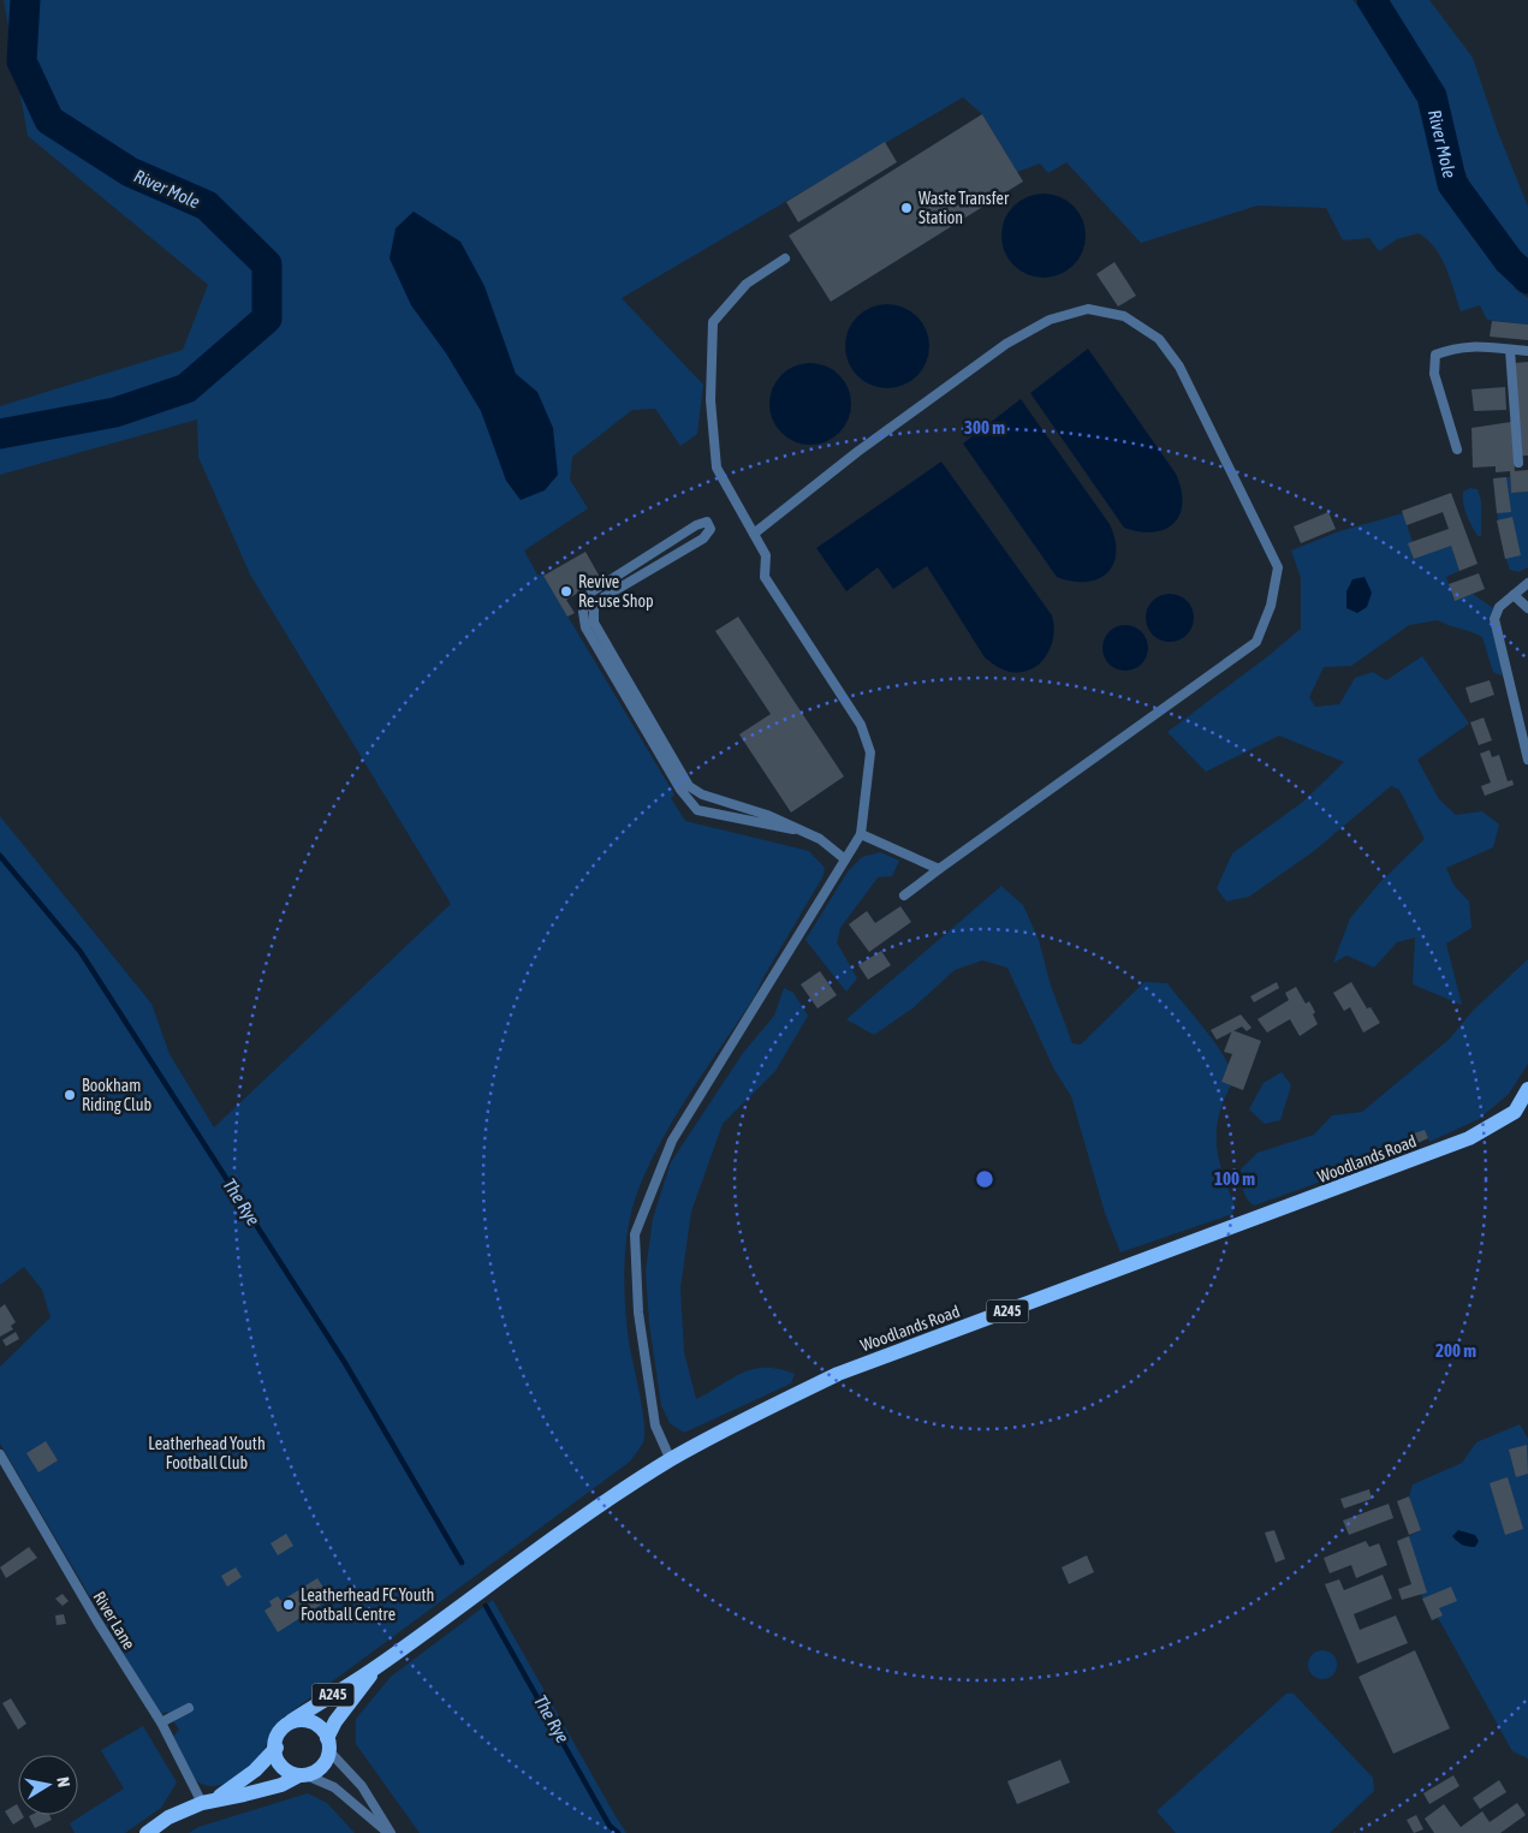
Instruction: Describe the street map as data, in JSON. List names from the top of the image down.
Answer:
{
  "streets": {
    "main road": ["Woodlands Road", "A245"],
    "lane": ["River Lane"]
  },
  "water": ["River Mole", "The Rye"],
  "parks": ["Leatherhead Youth Football Club"],
  "places": [
    "Waste Transfer Station",
    "Revive Re-use Shop",
    "Bookham Riding Club",
    "Leatherhead FC Youth Football Centre"
  ],
  "north": "right",
  "rings": ["300 m", "100 m", "200 m"]
}
